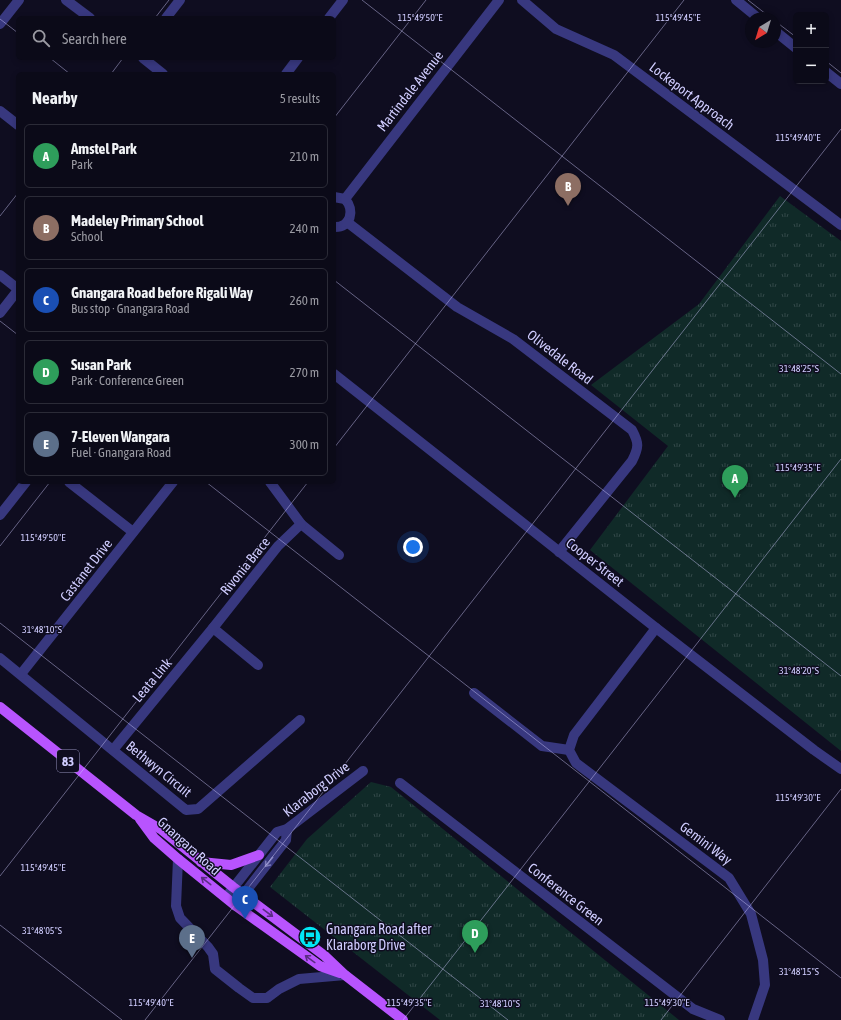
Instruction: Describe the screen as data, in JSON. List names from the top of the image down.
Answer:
{
  "streets": {
    "main road": ["83", "Gnangara Road"],
    "street": [
      "Martindale Avenue",
      "Lockeport Approach",
      "Olivedale Road",
      "Cooper Street",
      "Rivonia Brace",
      "Castanet Drive",
      "Leata Link",
      "Bethwyn Circuit",
      "Klaraborg Drive",
      "Gemini Way",
      "Conference Green"
    ]
  },
  "crossings": [
    ["Olivedale Road", "Cooper Street"],
    ["Rivonia Brace", "Leata Link"],
    ["Castanet Drive", "Bethwyn Circuit"],
    ["Leata Link", "Bethwyn Circuit"],
    ["Klaraborg Drive", "Gnangara Road"]
  ],
  "places": {
    "bus stop": ["Gnangara Road after Klaraborg Drive"]
  },
  "north": "bottom left",
  "page": {
    "map_buttons": ["+", "−"],
    "search": "Search here",
    "heading": ["Nearby", "5 results"],
    "list": [
      {
        "mark": "A",
        "name": "Amstel Park",
        "note": "Park",
        "value": "210 m"
      },
      {
        "mark": "B",
        "name": "Madeley Primary School",
        "note": "School",
        "value": "240 m"
      },
      {
        "mark": "C",
        "name": "Gnangara Road before Rigali Way",
        "note": "Bus stop · Gnangara Road",
        "value": "260 m"
      },
      {
        "mark": "D",
        "name": "Susan Park",
        "note": "Park · Conference Green",
        "value": "270 m"
      },
      {
        "mark": "E",
        "name": "7-Eleven Wangara",
        "note": "Fuel · Gnangara Road",
        "value": "300 m"
      }
    ],
    "pins": [
      "B",
      "A",
      "C",
      "D",
      "E"
    ]
  },
  "coordinates": [
    "115°49'50\"E",
    "115°49'45\"E",
    "115°49'40\"E",
    "31°48'25\"S",
    "115°49'35\"E",
    "31°48'10\"S",
    "31°48'20\"S",
    "115°49'30\"E",
    "31°48'05\"S",
    "31°48'15\"S"
  ]
}
